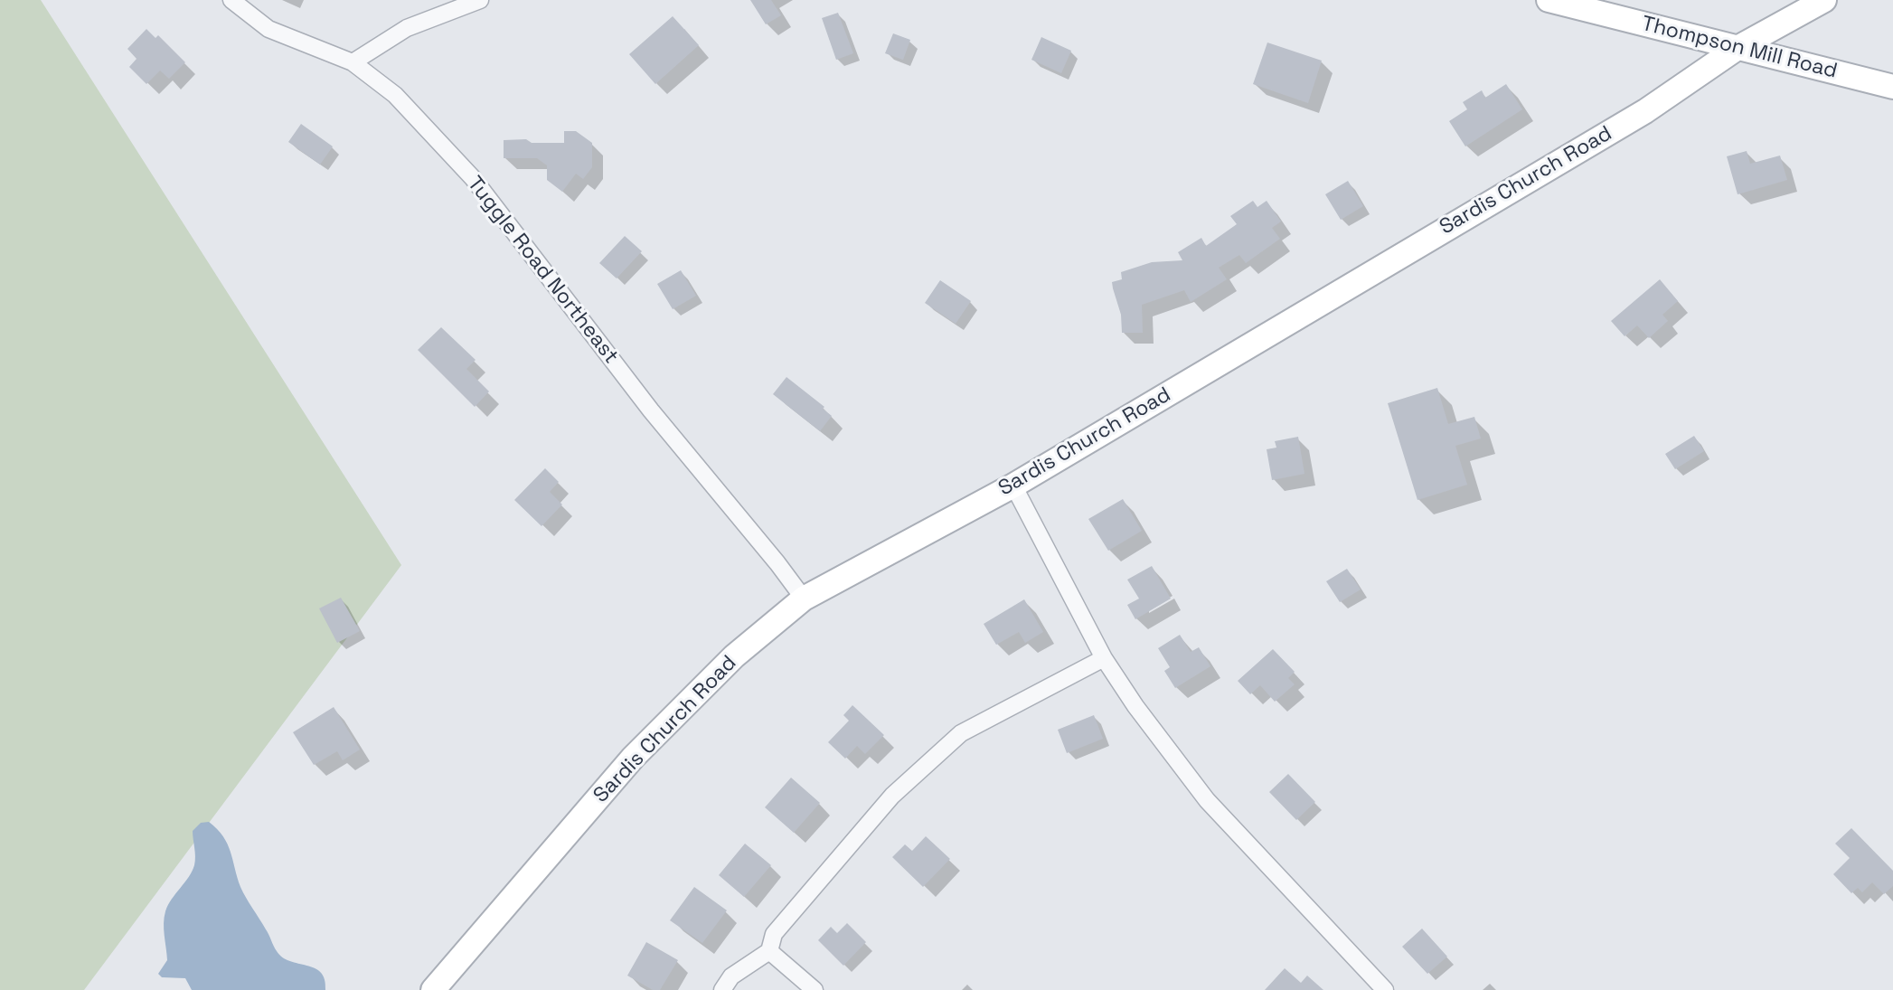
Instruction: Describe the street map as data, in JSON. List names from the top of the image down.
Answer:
{
  "streets": {
    "street": ["Thompson Mill Road", "Sardis Church Road", "Tuggle Road Northeast"]
  },
  "crossings": [
    ["Thompson Mill Road", "Sardis Church Road"],
    ["Sardis Church Road", "Tuggle Road Northeast"]
  ]
}
